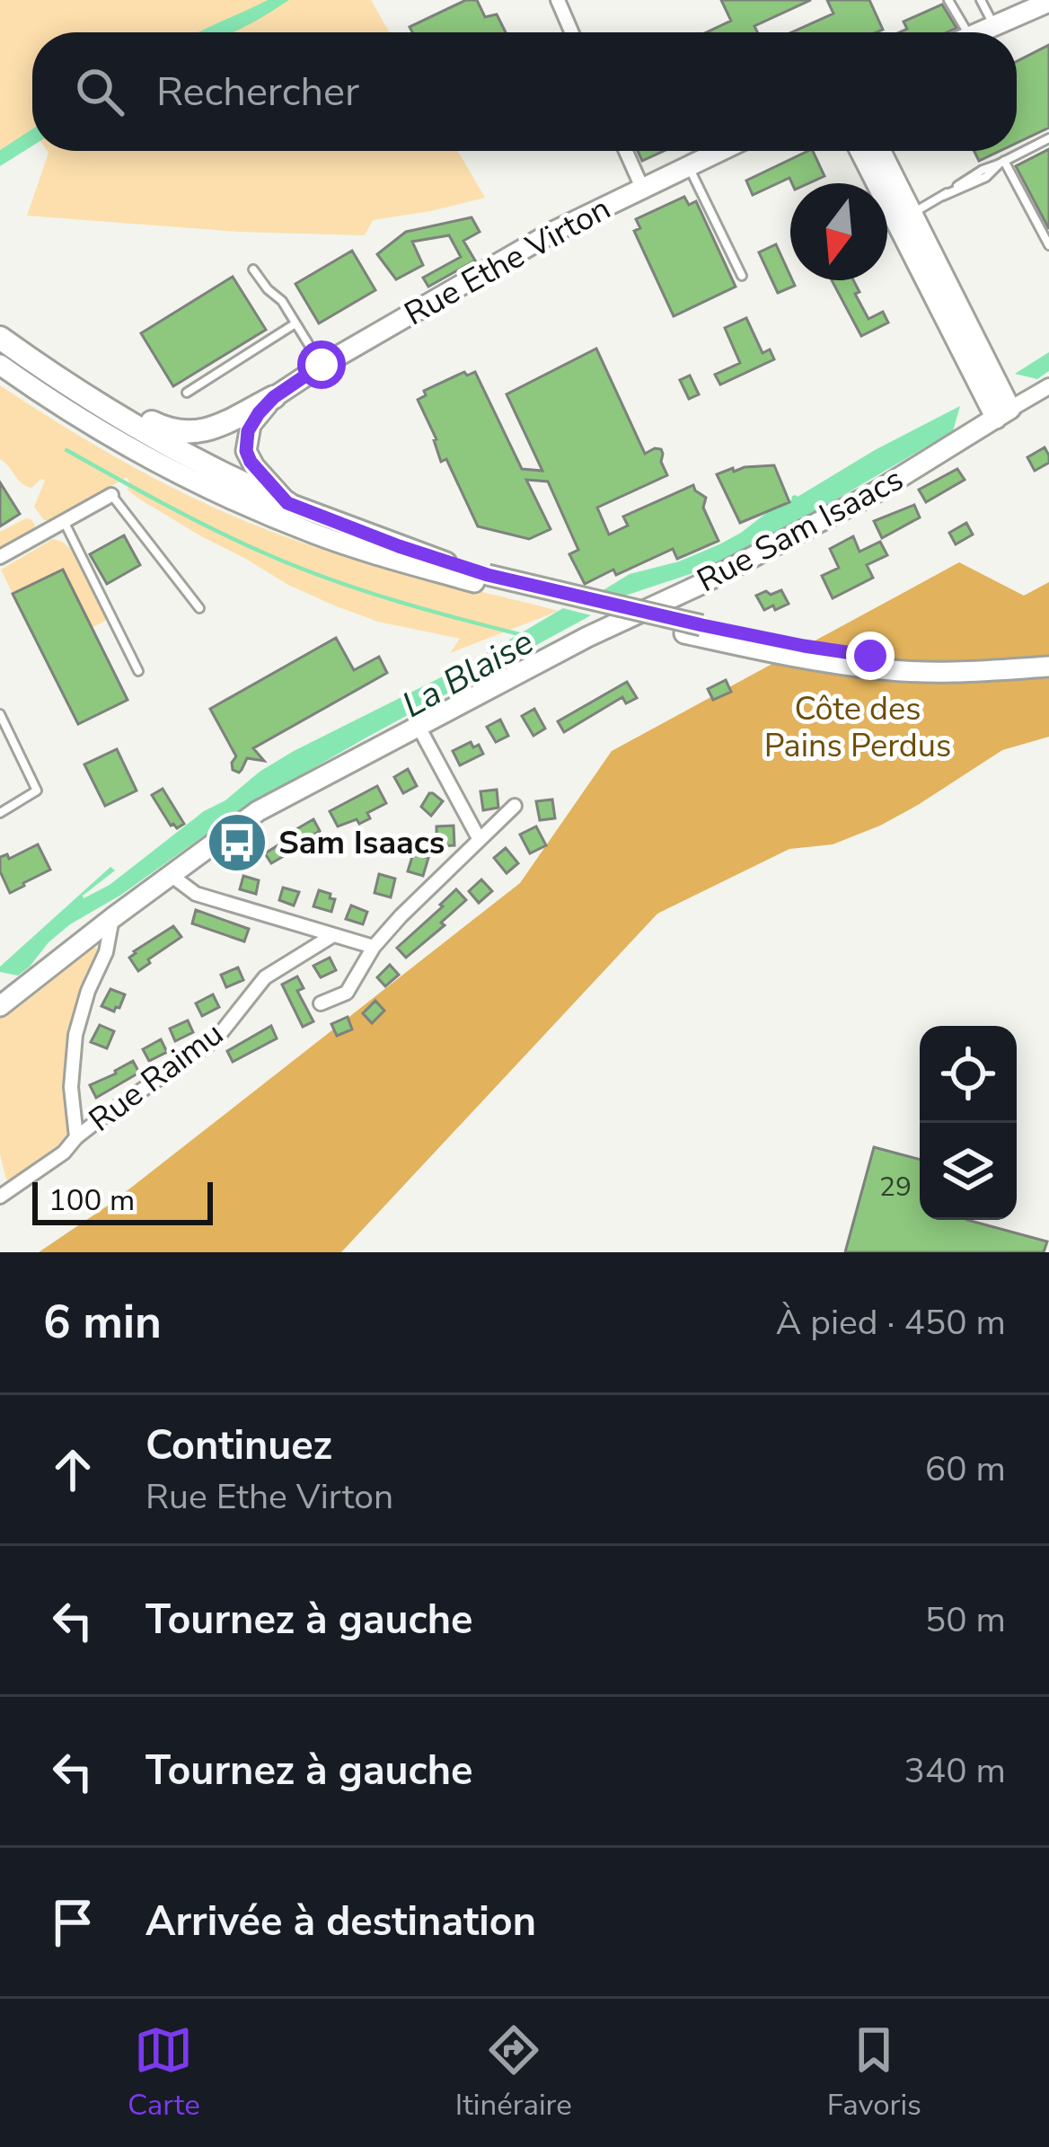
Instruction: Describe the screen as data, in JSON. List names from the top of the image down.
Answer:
{
  "streets": {
    "main road": ["Rue Ethe Virton", "Rue Sam Isaacs"],
    "street": ["Rue Raimu"]
  },
  "water": ["La Blaise"],
  "parks": ["Côte des Pains Perdus"],
  "places": {
    "bus stop": ["Sam Isaacs"]
  },
  "house_numbers": ["29"],
  "scale_bar": "100 m",
  "north": "bottom",
  "page": {
    "search": "Rechercher",
    "scale": "100 m",
    "heading": ["6 min", "À pied · 450 m"],
    "list": [
      ["Continuez", "Rue Ethe Virton", "60 m"],
      ["Tournez à gauche", "50 m"],
      ["Tournez à gauche", "340 m"],
      "Arrivée à destination"
    ],
    "nav": ["Carte", "Itinéraire", "Favoris"]
  }
}
